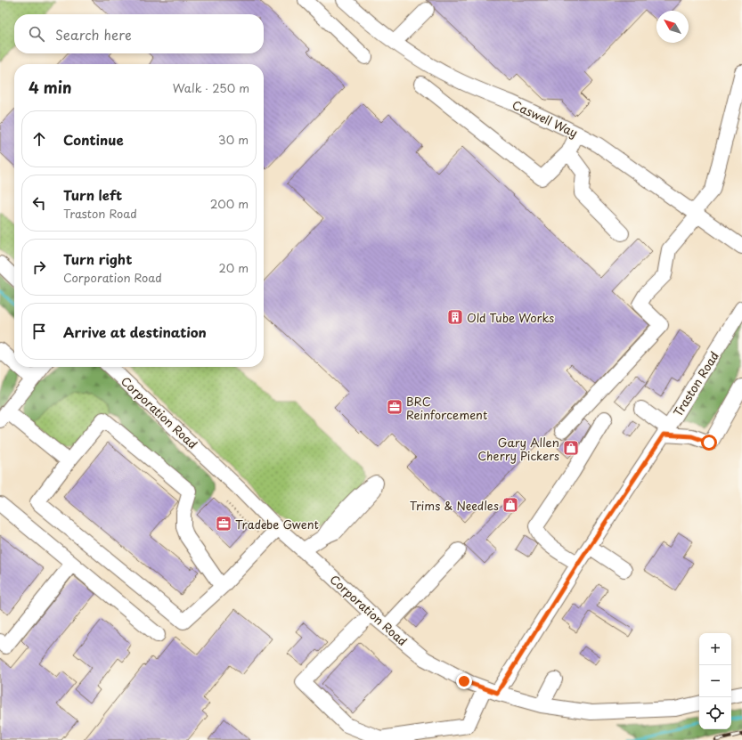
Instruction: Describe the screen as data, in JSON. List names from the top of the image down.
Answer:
{
  "streets": {
    "street": ["Caswell Way", "Traston Road", "Corporation Road"]
  },
  "crossings": [
    ["Traston Road", "Corporation Road"]
  ],
  "places": {
    "building": ["Old Tube Works"],
    "office": ["BRC Reinforcement", "Tradebe Gwent"],
    "shop": ["Gary Allen Cherry Pickers", "Trims & Needles"]
  },
  "north": "top left",
  "page": {
    "search": "Search here",
    "heading": ["4 min", "Walk · 250 m"],
    "list": [
      ["Continue", "30 m"],
      ["Turn left", "Traston Road", "200 m"],
      ["Turn right", "Corporation Road", "20 m"],
      "Arrive at destination"
    ],
    "map_buttons": ["+", "−"]
  }
}
